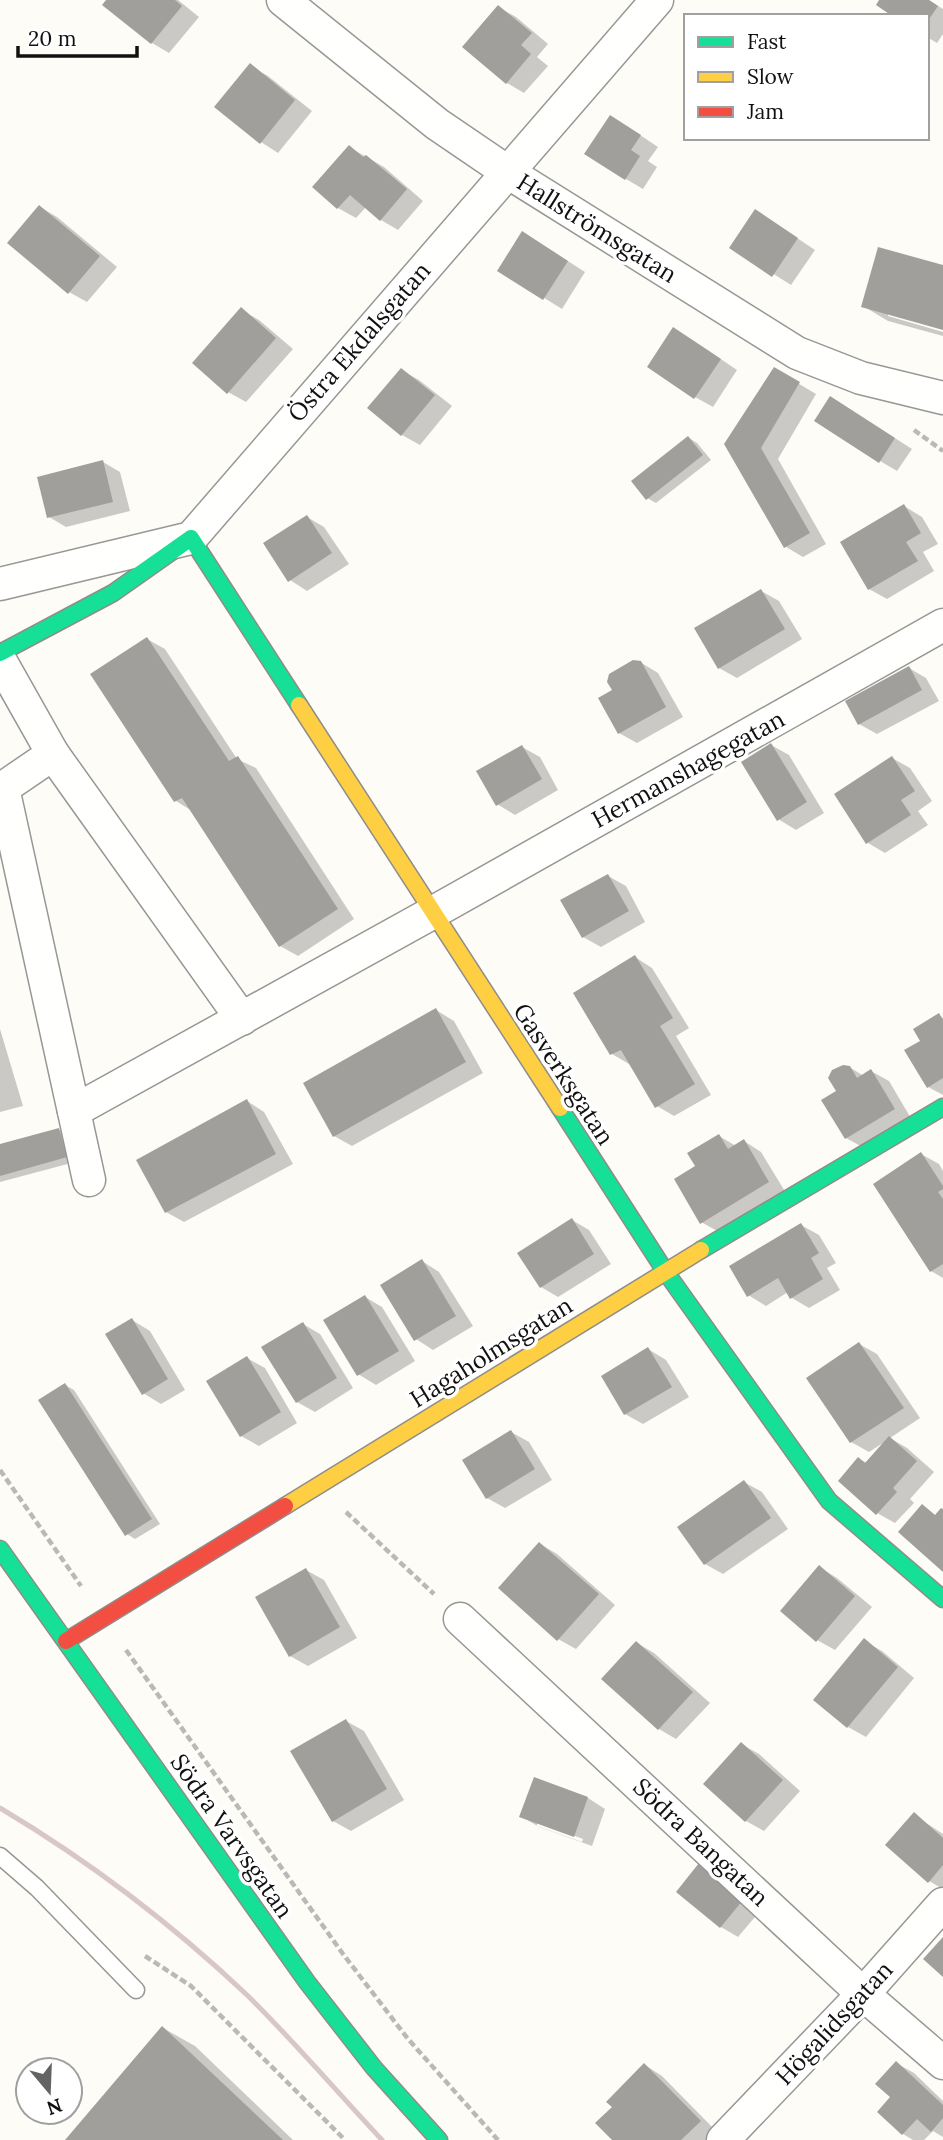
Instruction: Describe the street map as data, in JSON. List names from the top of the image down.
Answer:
{
  "streets": {
    "street": [
      "Hallströmsgatan",
      "Östra Ekdalsgatan",
      "Hermanshagegatan",
      "Gasverksgatan",
      "Hagaholmsgatan",
      "Södra Varvsgatan",
      "Södra Bangatan",
      "Högalidsgatan"
    ]
  },
  "crossings": [
    ["Hallströmsgatan", "Östra Ekdalsgatan"],
    ["Östra Ekdalsgatan", "Gasverksgatan"],
    ["Hermanshagegatan", "Gasverksgatan"],
    ["Gasverksgatan", "Hagaholmsgatan"],
    ["Hagaholmsgatan", "Södra Varvsgatan"],
    ["Södra Bangatan", "Högalidsgatan"]
  ],
  "legend": ["Fast", "Slow", "Jam"],
  "scale_bar": "20 m",
  "north": "bottom"
}
